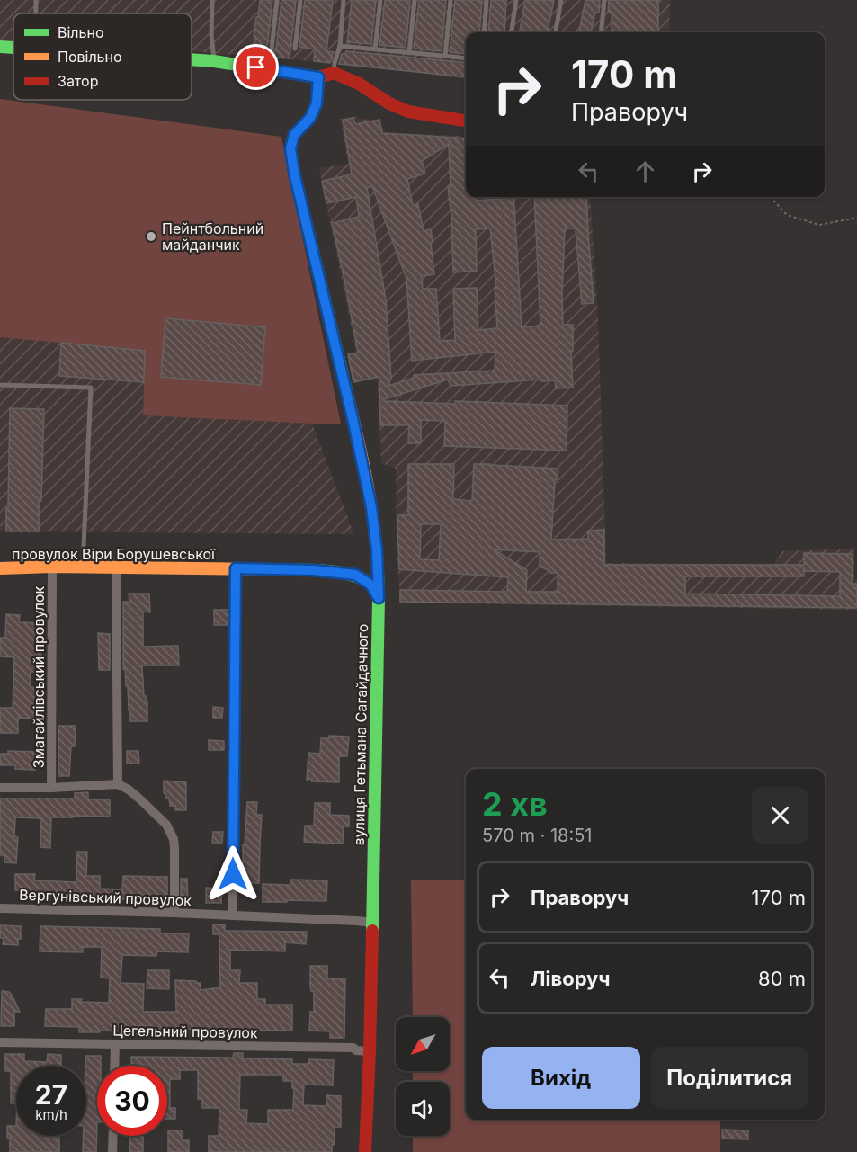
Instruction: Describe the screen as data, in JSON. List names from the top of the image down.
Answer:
{
  "streets": {
    "street": [
      "провулок Віри Борушевської",
      "Змагайлівський провулок",
      "вулиця Гетьмана Сагайдачного",
      "Вергунівський провулок",
      "Цегельний провулок"
    ]
  },
  "crossings": [
    ["провулок Віри Борушевської", "Змагайлівський провулок"],
    ["провулок Віри Борушевської", "вулиця Гетьмана Сагайдачного"],
    ["вулиця Гетьмана Сагайдачного", "Вергунівський провулок"],
    ["вулиця Гетьмана Сагайдачного", "Цегельний провулок"]
  ],
  "places": ["Пейнтбольний майданчик"],
  "legend": ["Вільно", "Повільно", "Затор"],
  "north": "bottom left",
  "page": {
    "turn": ["170 m", "Праворуч"],
    "heading": ["2 хв", "570 m · 18:51"],
    "list": [
      {
        "name": "Праворуч",
        "value": "170 m"
      },
      {
        "name": "Ліворуч",
        "value": "80 m"
      }
    ],
    "buttons": ["Вихід", "Поділитися"],
    "speed": "27 km/h",
    "limit": "30"
  }
}
